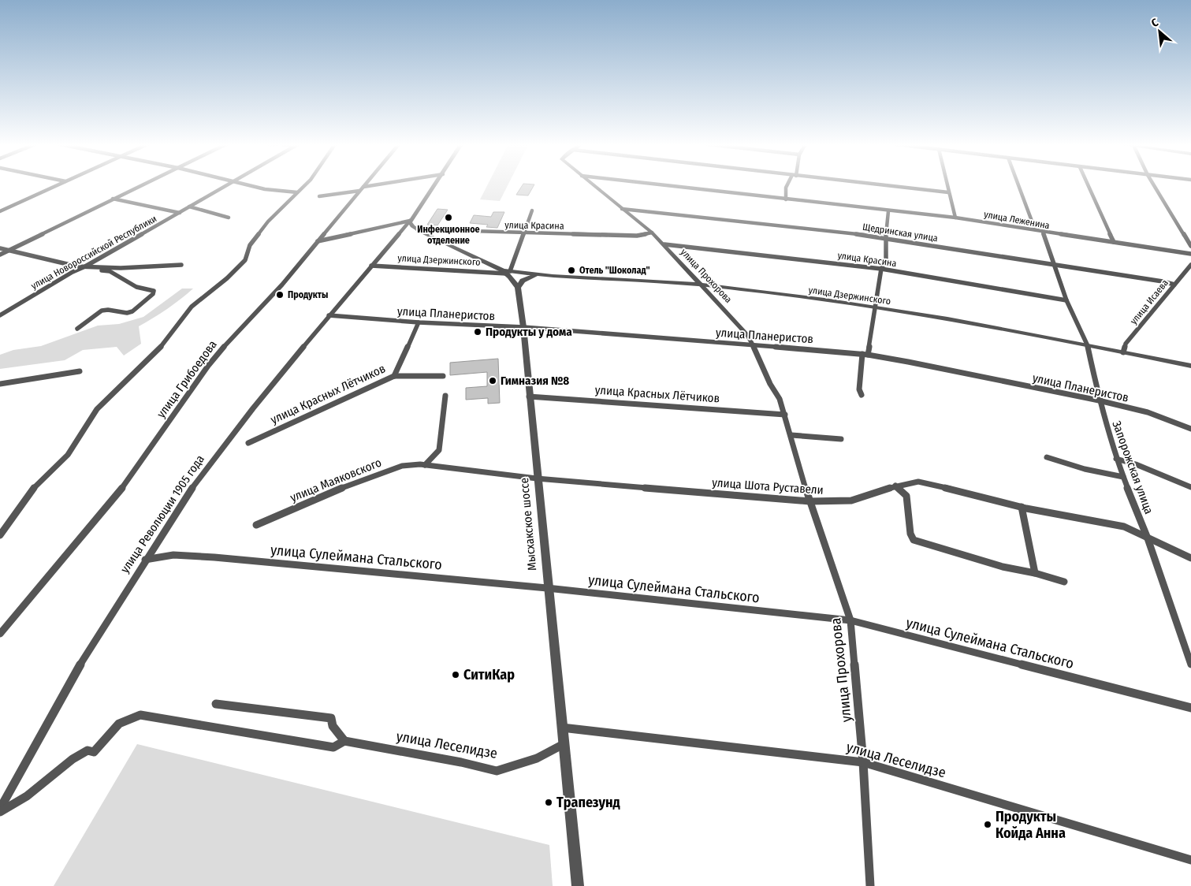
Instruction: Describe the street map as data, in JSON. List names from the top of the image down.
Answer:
{
  "streets": {
    "street": [
      "улица Леженина",
      "улица Красина",
      "Щедринская улица",
      "улица Новороссийской Республики",
      "улица Дзержинского",
      "улица Прохорова",
      "улица Исаева",
      "улица Планеристов",
      "улица Грибоедова",
      "улица Красных Лётчиков",
      "Запорожская улица",
      "улица Маяковского",
      "улица Шота Руставели",
      "улица Революции 1905 года",
      "Мысхакское шоссе",
      "улица Сулеймана Стальского",
      "улица Леселидзе"
    ]
  },
  "crossings": [
    ["улица Леженина", "Запорожская улица"],
    ["улица Красина", "улица Прохорова"],
    ["улица Красина", "Запорожская улица"],
    ["Щедринская улица", "улица Прохорова"],
    ["Щедринская улица", "улица Исаева"],
    ["Щедринская улица", "Запорожская улица"],
    ["улица Дзержинского", "улица Прохорова"],
    ["улица Дзержинского", "улица Исаева"],
    ["улица Дзержинского", "Запорожская улица"],
    ["улица Дзержинского", "улица Революции 1905 года"],
    ["улица Прохорова", "улица Планеристов"],
    ["улица Прохорова", "улица Красных Лётчиков"],
    ["улица Прохорова", "улица Шота Руставели"],
    ["улица Прохорова", "улица Сулеймана Стальского"],
    ["улица Прохорова", "улица Леселидзе"],
    ["улица Планеристов", "Запорожская улица"],
    ["улица Планеристов", "улица Революции 1905 года"],
    ["улица Планеристов", "Мысхакское шоссе"],
    ["улица Красных Лётчиков", "Мысхакское шоссе"],
    ["Запорожская улица", "улица Шота Руставели"],
    ["улица Маяковского", "улица Шота Руставели"],
    ["улица Маяковского", "Мысхакское шоссе"],
    ["улица Шота Руставели", "Мысхакское шоссе"],
    ["улица Революции 1905 года", "улица Сулеймана Стальского"],
    ["Мысхакское шоссе", "улица Сулеймана Стальского"],
    ["Мысхакское шоссе", "улица Леселидзе"]
  ],
  "places": [
    "Инфекционное отделение",
    "Отель \"Шоколад\"",
    "Продукты",
    "Продукты у дома",
    "Гимназия №8",
    "СитиКар",
    "Трапезунд",
    "Продукты Койда Анна"
  ],
  "north": "top left"
}
